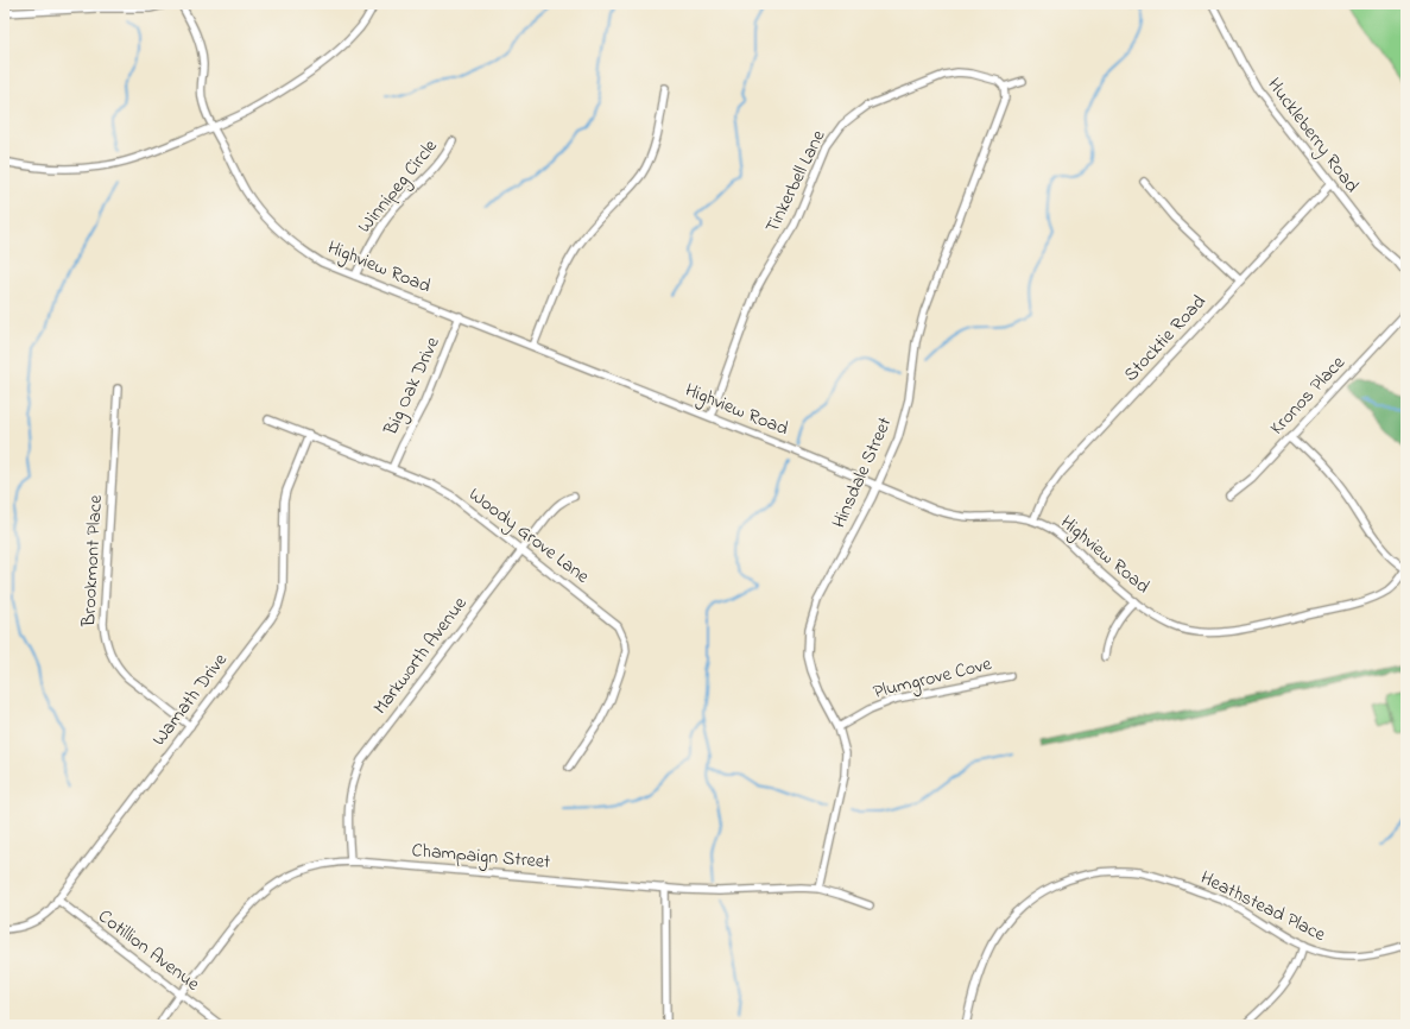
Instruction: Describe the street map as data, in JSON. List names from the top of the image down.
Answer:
{
  "streets": {
    "street": [
      "Huckleberry Road",
      "Tinkerbell Lane",
      "Winnipeg Circle",
      "Highview Road",
      "Stocktie Road",
      "Big Oak Drive",
      "Kronos Place",
      "Hinsdale Street",
      "Woody Grove Lane",
      "Brookmont Place",
      "Markworth Avenue",
      "Plumgrove Cove",
      "Wamath Drive",
      "Champaign Street",
      "Heathstead Place",
      "Cotillion Avenue"
    ]
  },
  "crossings": [
    ["Huckleberry Road", "Stocktie Road"],
    ["Tinkerbell Lane", "Highview Road"],
    ["Tinkerbell Lane", "Hinsdale Street"],
    ["Winnipeg Circle", "Highview Road"],
    ["Highview Road", "Stocktie Road"],
    ["Highview Road", "Big Oak Drive"],
    ["Highview Road", "Hinsdale Street"],
    ["Big Oak Drive", "Woody Grove Lane"],
    ["Hinsdale Street", "Plumgrove Cove"],
    ["Hinsdale Street", "Champaign Street"],
    ["Woody Grove Lane", "Markworth Avenue"],
    ["Woody Grove Lane", "Wamath Drive"],
    ["Brookmont Place", "Wamath Drive"],
    ["Markworth Avenue", "Champaign Street"],
    ["Wamath Drive", "Cotillion Avenue"],
    ["Champaign Street", "Cotillion Avenue"]
  ]
}
